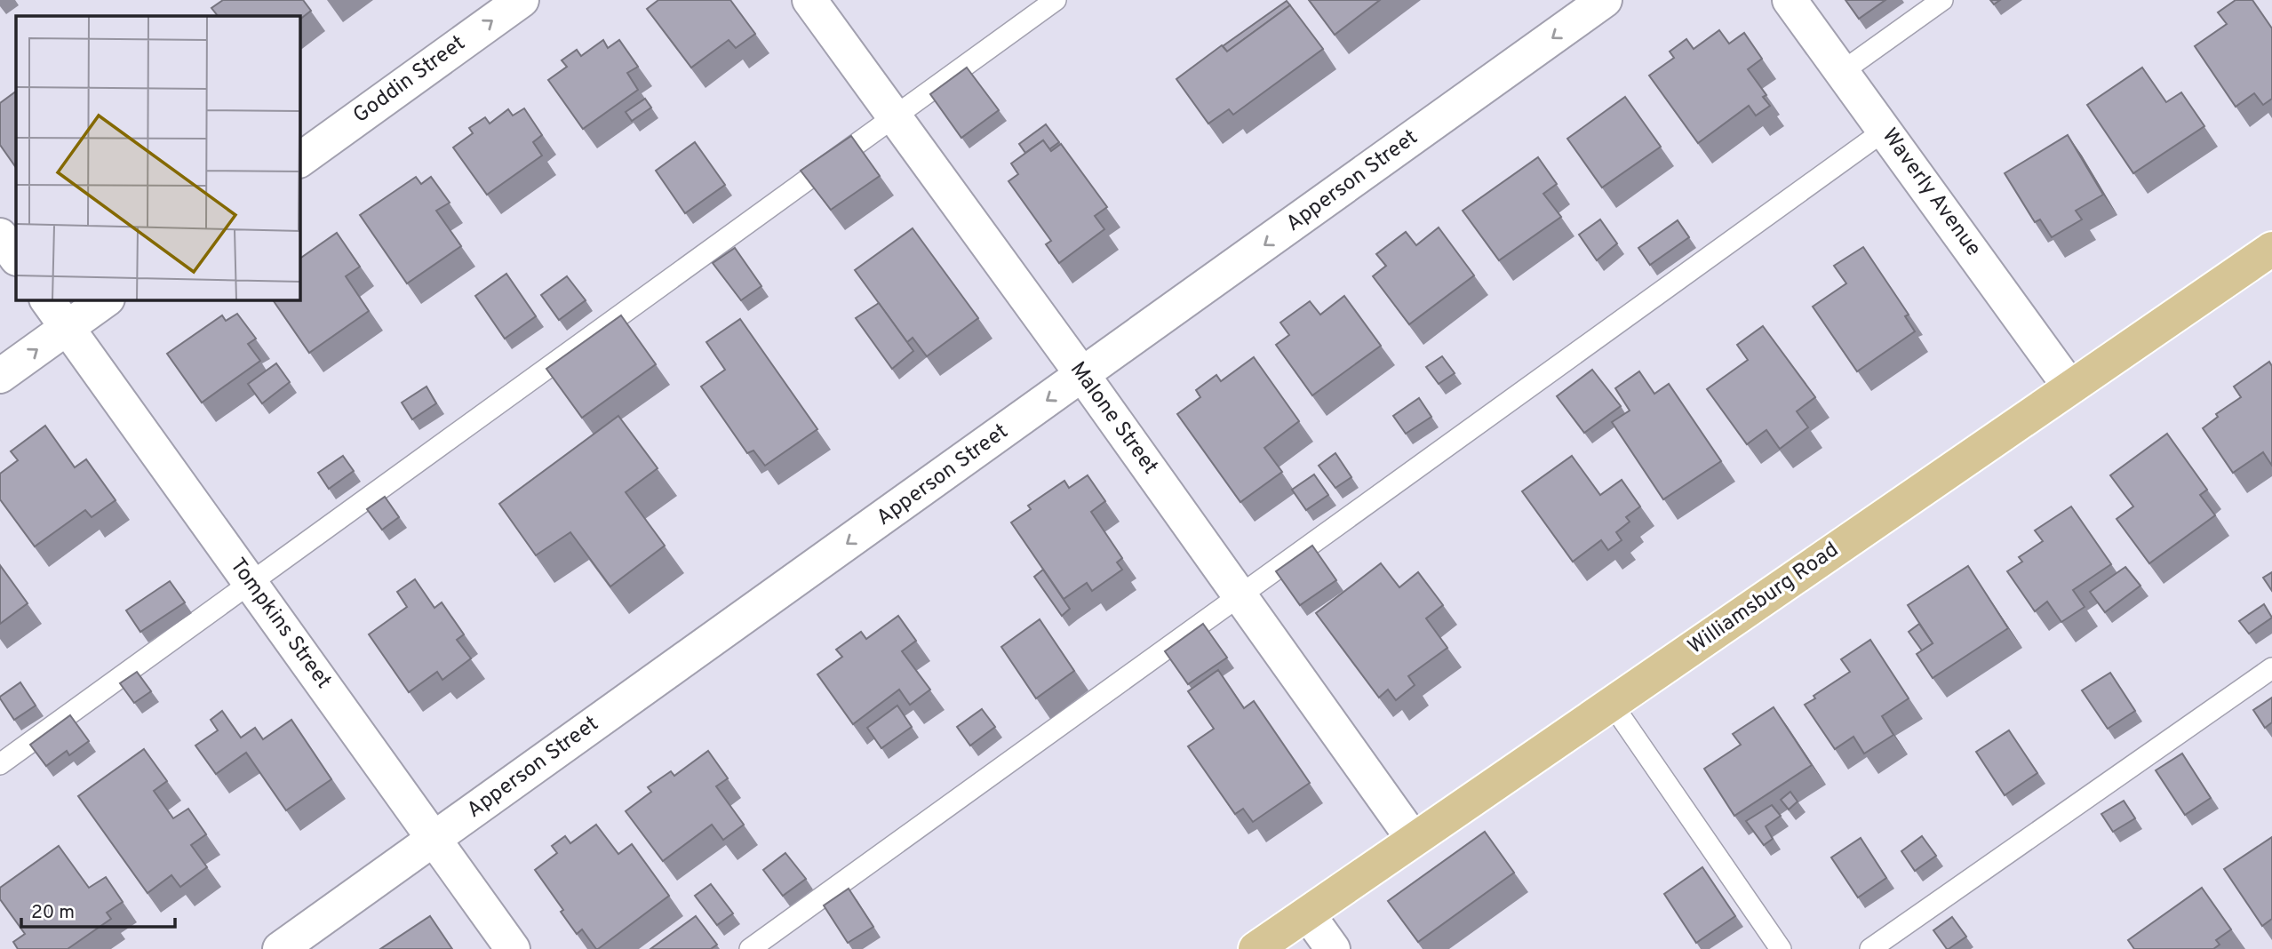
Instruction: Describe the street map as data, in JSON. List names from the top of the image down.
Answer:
{
  "streets": {
    "main road": ["Williamsburg Road"],
    "street": [
      "Goddin Street",
      "Apperson Street",
      "Waverly Avenue",
      "Malone Street",
      "Tompkins Street"
    ]
  },
  "crossings": [
    ["Apperson Street", "Malone Street"],
    ["Apperson Street", "Tompkins Street"],
    ["Waverly Avenue", "Williamsburg Road"],
    ["Malone Street", "Williamsburg Road"]
  ],
  "one_way": ["Goddin Street", "Apperson Street"],
  "scale_bar": "20 m"
}
